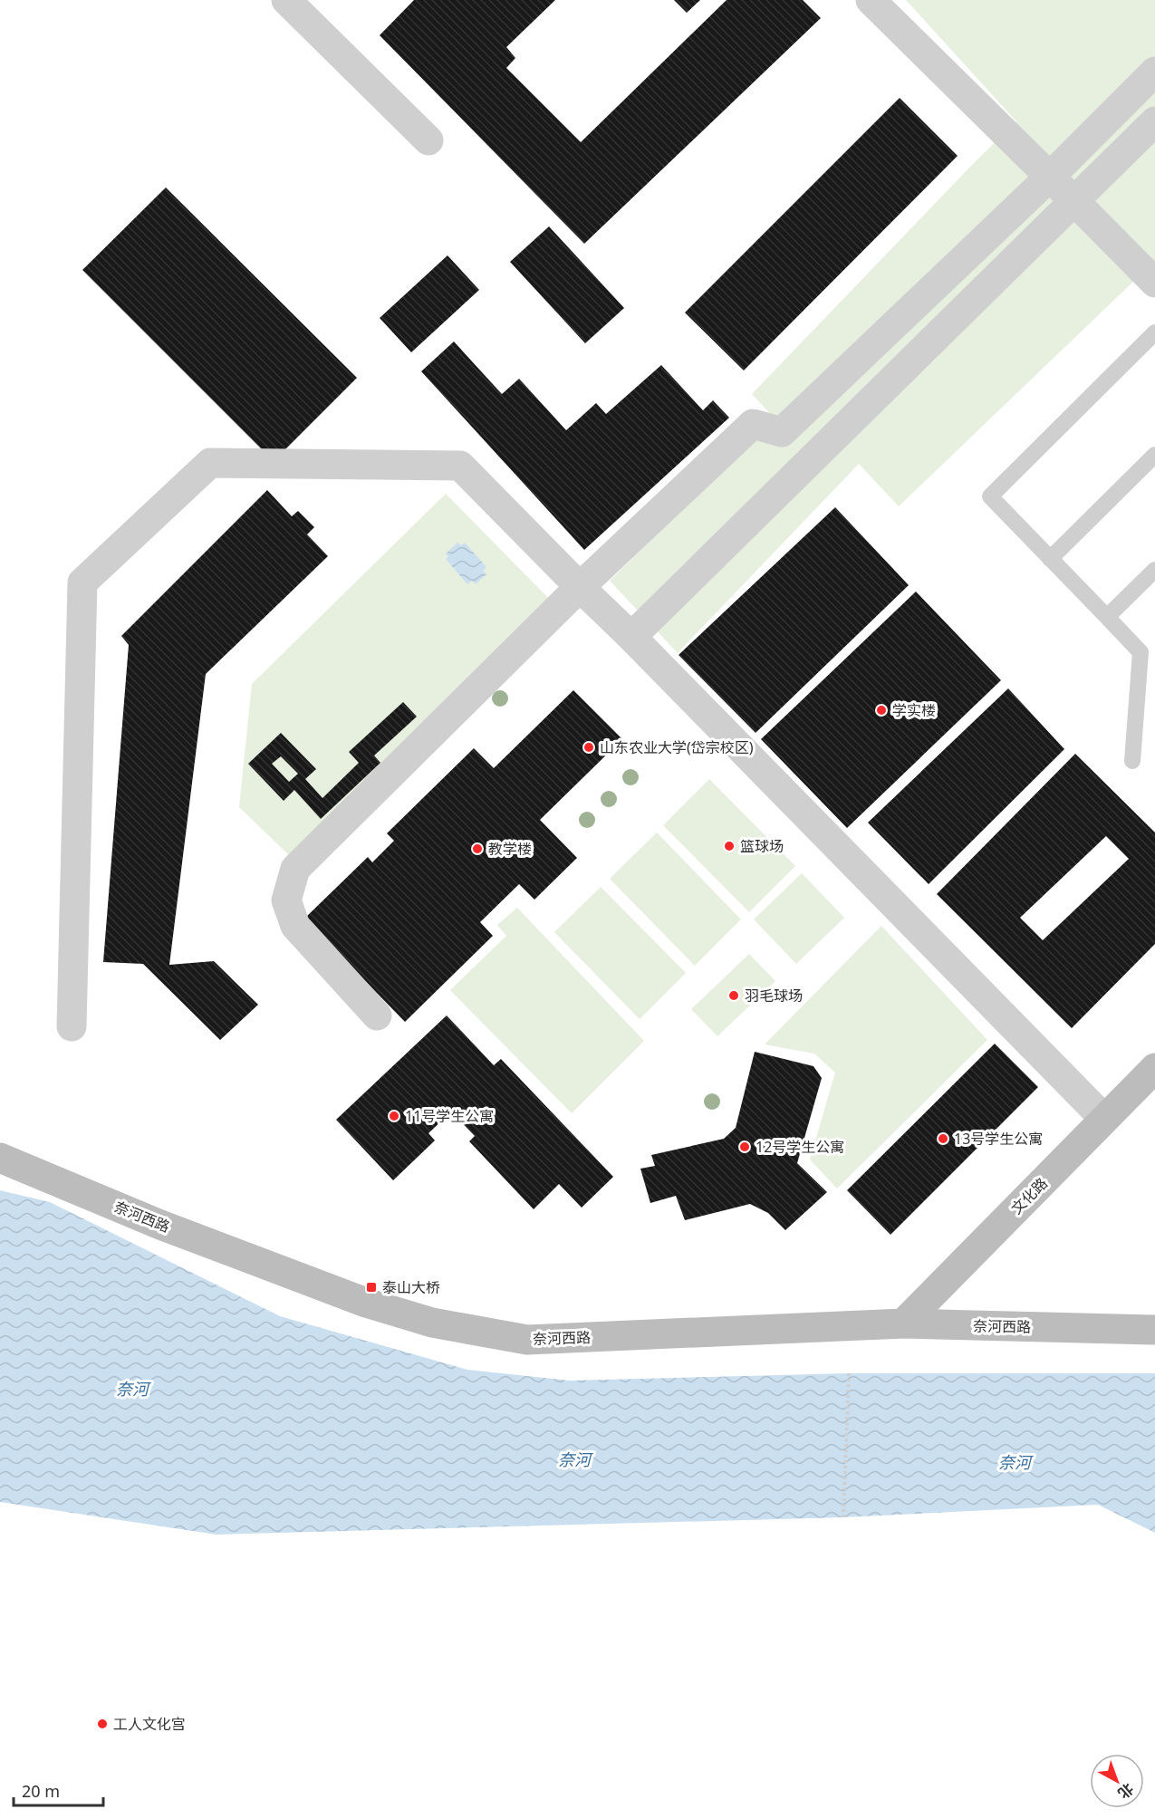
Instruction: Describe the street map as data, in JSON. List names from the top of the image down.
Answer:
{
  "streets": {
    "street": ["文化路", "奈河西路"]
  },
  "crossings": [
    ["文化路", "奈河西路"]
  ],
  "water": ["奈河"],
  "places": {
    "other": [
      "学实楼",
      "山东农业大学(岱宗校区)",
      "篮球场",
      "教学楼",
      "羽毛球场",
      "11号学生公寓",
      "13号学生公寓",
      "12号学生公寓",
      "工人文化宫"
    ],
    "transit": ["泰山大桥"]
  },
  "scale_bar": "20 m",
  "north": "bottom right"
}
